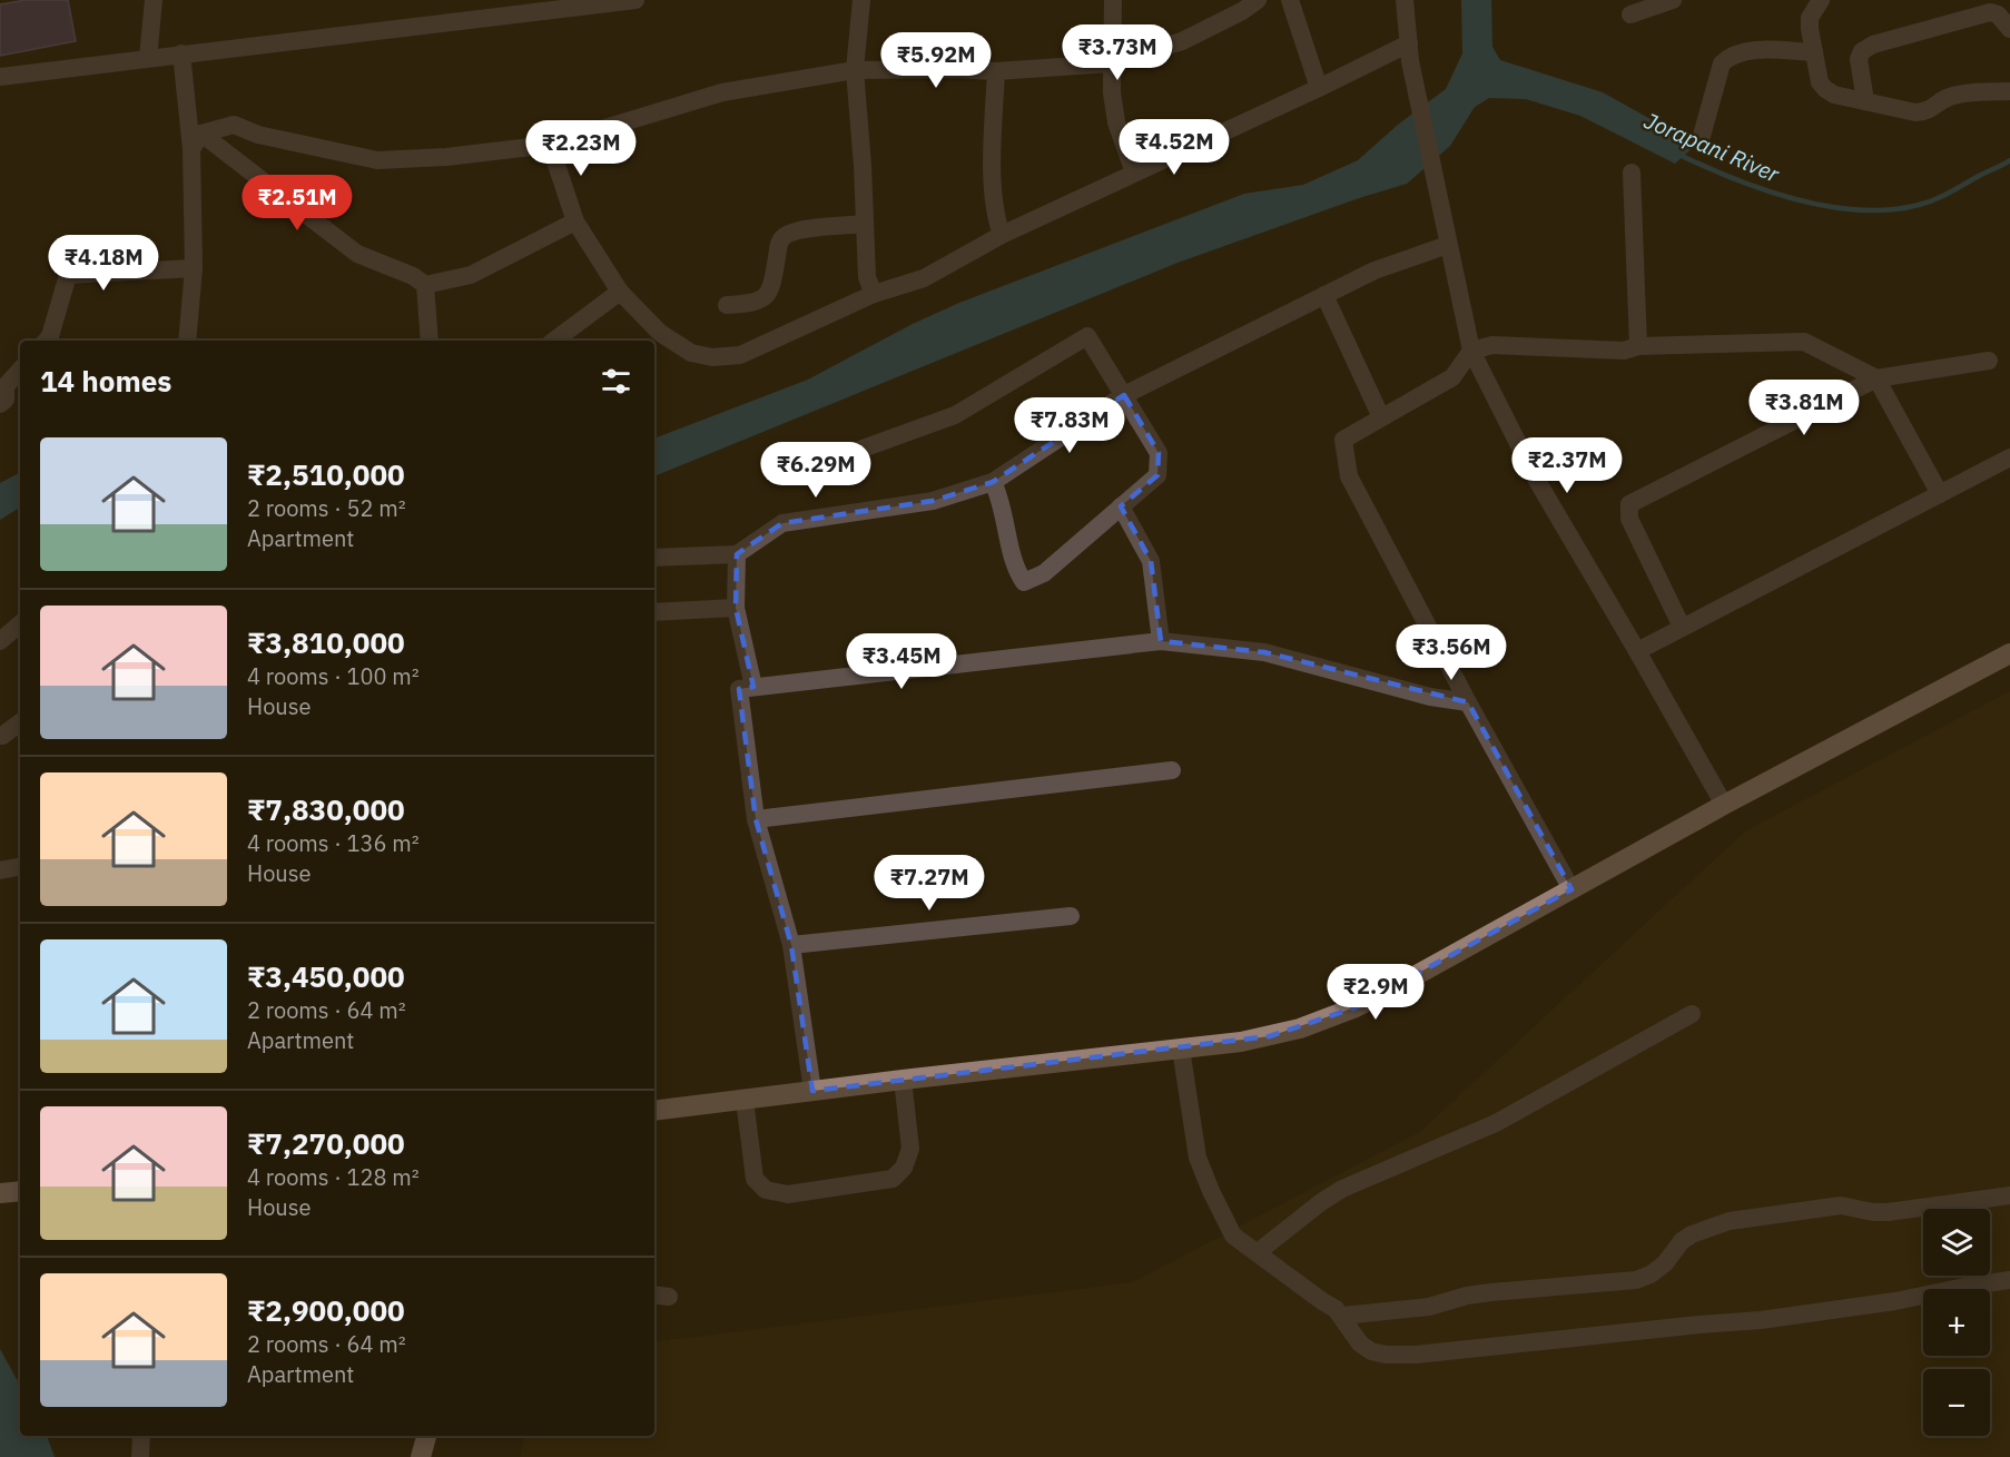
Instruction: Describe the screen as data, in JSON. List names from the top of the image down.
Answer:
{
  "water": ["Jorapani River"],
  "page": {
    "price": [
      "₹3.73M",
      "₹5.92M",
      "₹4.52M",
      "₹2.23M",
      "₹2.51M",
      "₹4.18M",
      "₹3.81M",
      "₹7.83M",
      "₹2.37M",
      "₹6.29M",
      "₹3.56M",
      "₹3.45M",
      "₹7.27M",
      "₹2.9M"
    ],
    "heading": "14 homes",
    "list": [
      {
        "name": "₹2,510,000",
        "note": "2 rooms · 52 m² · Apartment"
      },
      {
        "name": "₹3,810,000",
        "note": "4 rooms · 100 m² · House"
      },
      {
        "name": "₹7,830,000",
        "note": "4 rooms · 136 m² · House"
      },
      {
        "name": "₹3,450,000",
        "note": "2 rooms · 64 m² · Apartment"
      },
      {
        "name": "₹7,270,000",
        "note": "4 rooms · 128 m² · House"
      },
      {
        "name": "₹2,900,000",
        "note": "2 rooms · 64 m² · Apartment"
      }
    ],
    "map_buttons": ["+", "−"]
  }
}
